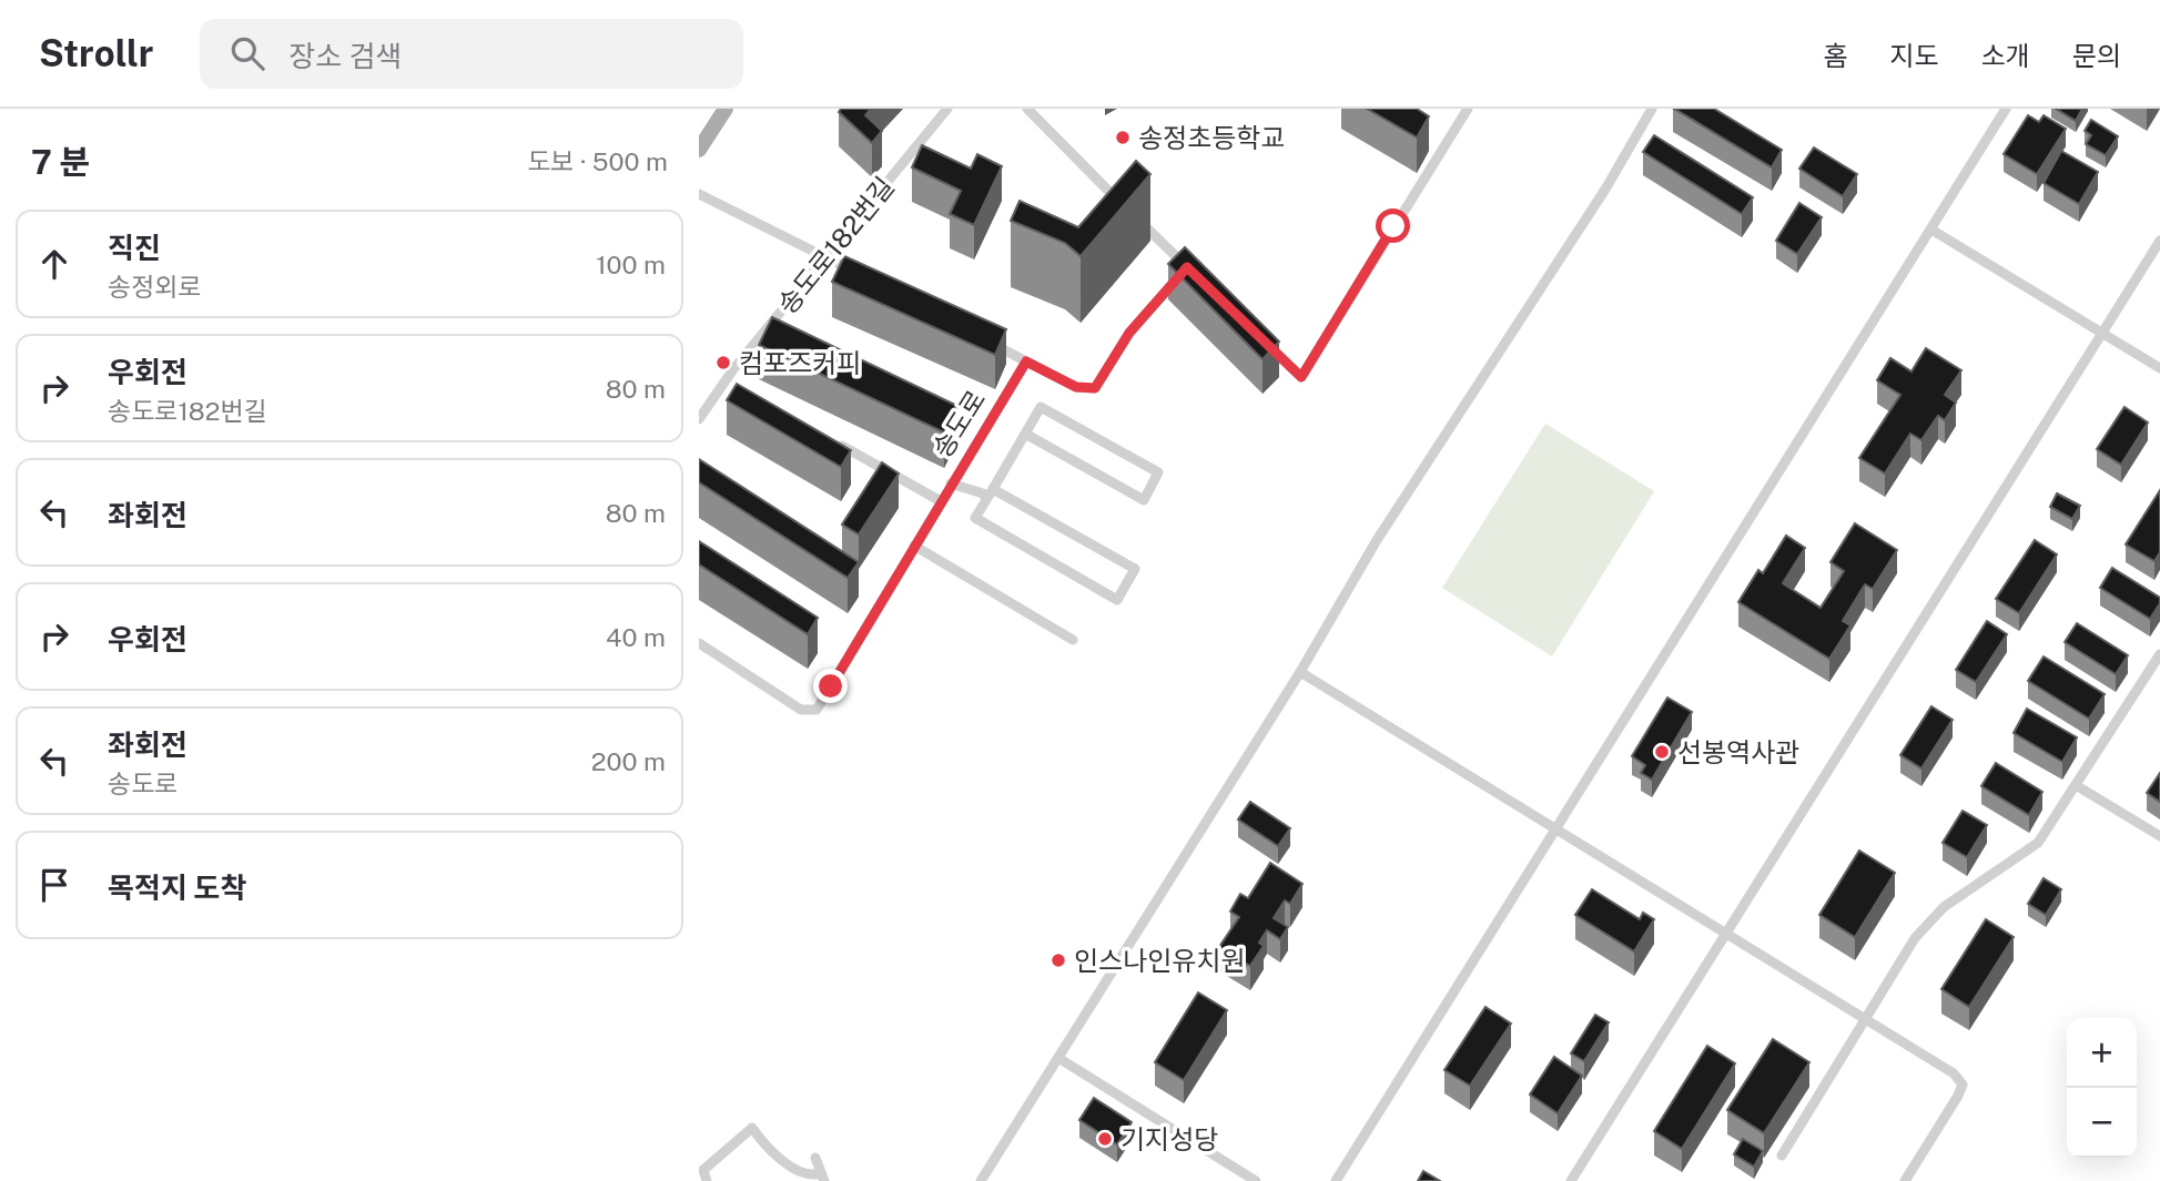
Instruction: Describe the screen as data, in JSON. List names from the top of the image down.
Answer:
{
  "streets": {
    "street": ["송도로182번길", "송도로"]
  },
  "places": [
    "송정초등학교",
    "컴포즈커피",
    "선봉역사관",
    "인스나인유치원",
    "기지성당"
  ],
  "page": {
    "header": "Strollr",
    "search": "장소 검색",
    "nav": [
      "홈",
      "지도",
      "소개",
      "문의"
    ],
    "heading": ["7 분", "도보 · 500 m"],
    "list": [
      ["직진", "송정외로", "100 m"],
      ["우회전", "송도로182번길", "80 m"],
      ["좌회전", "80 m"],
      ["우회전", "40 m"],
      ["좌회전", "송도로", "200 m"],
      "목적지 도착"
    ],
    "map_buttons": ["+", "−"]
  }
}
